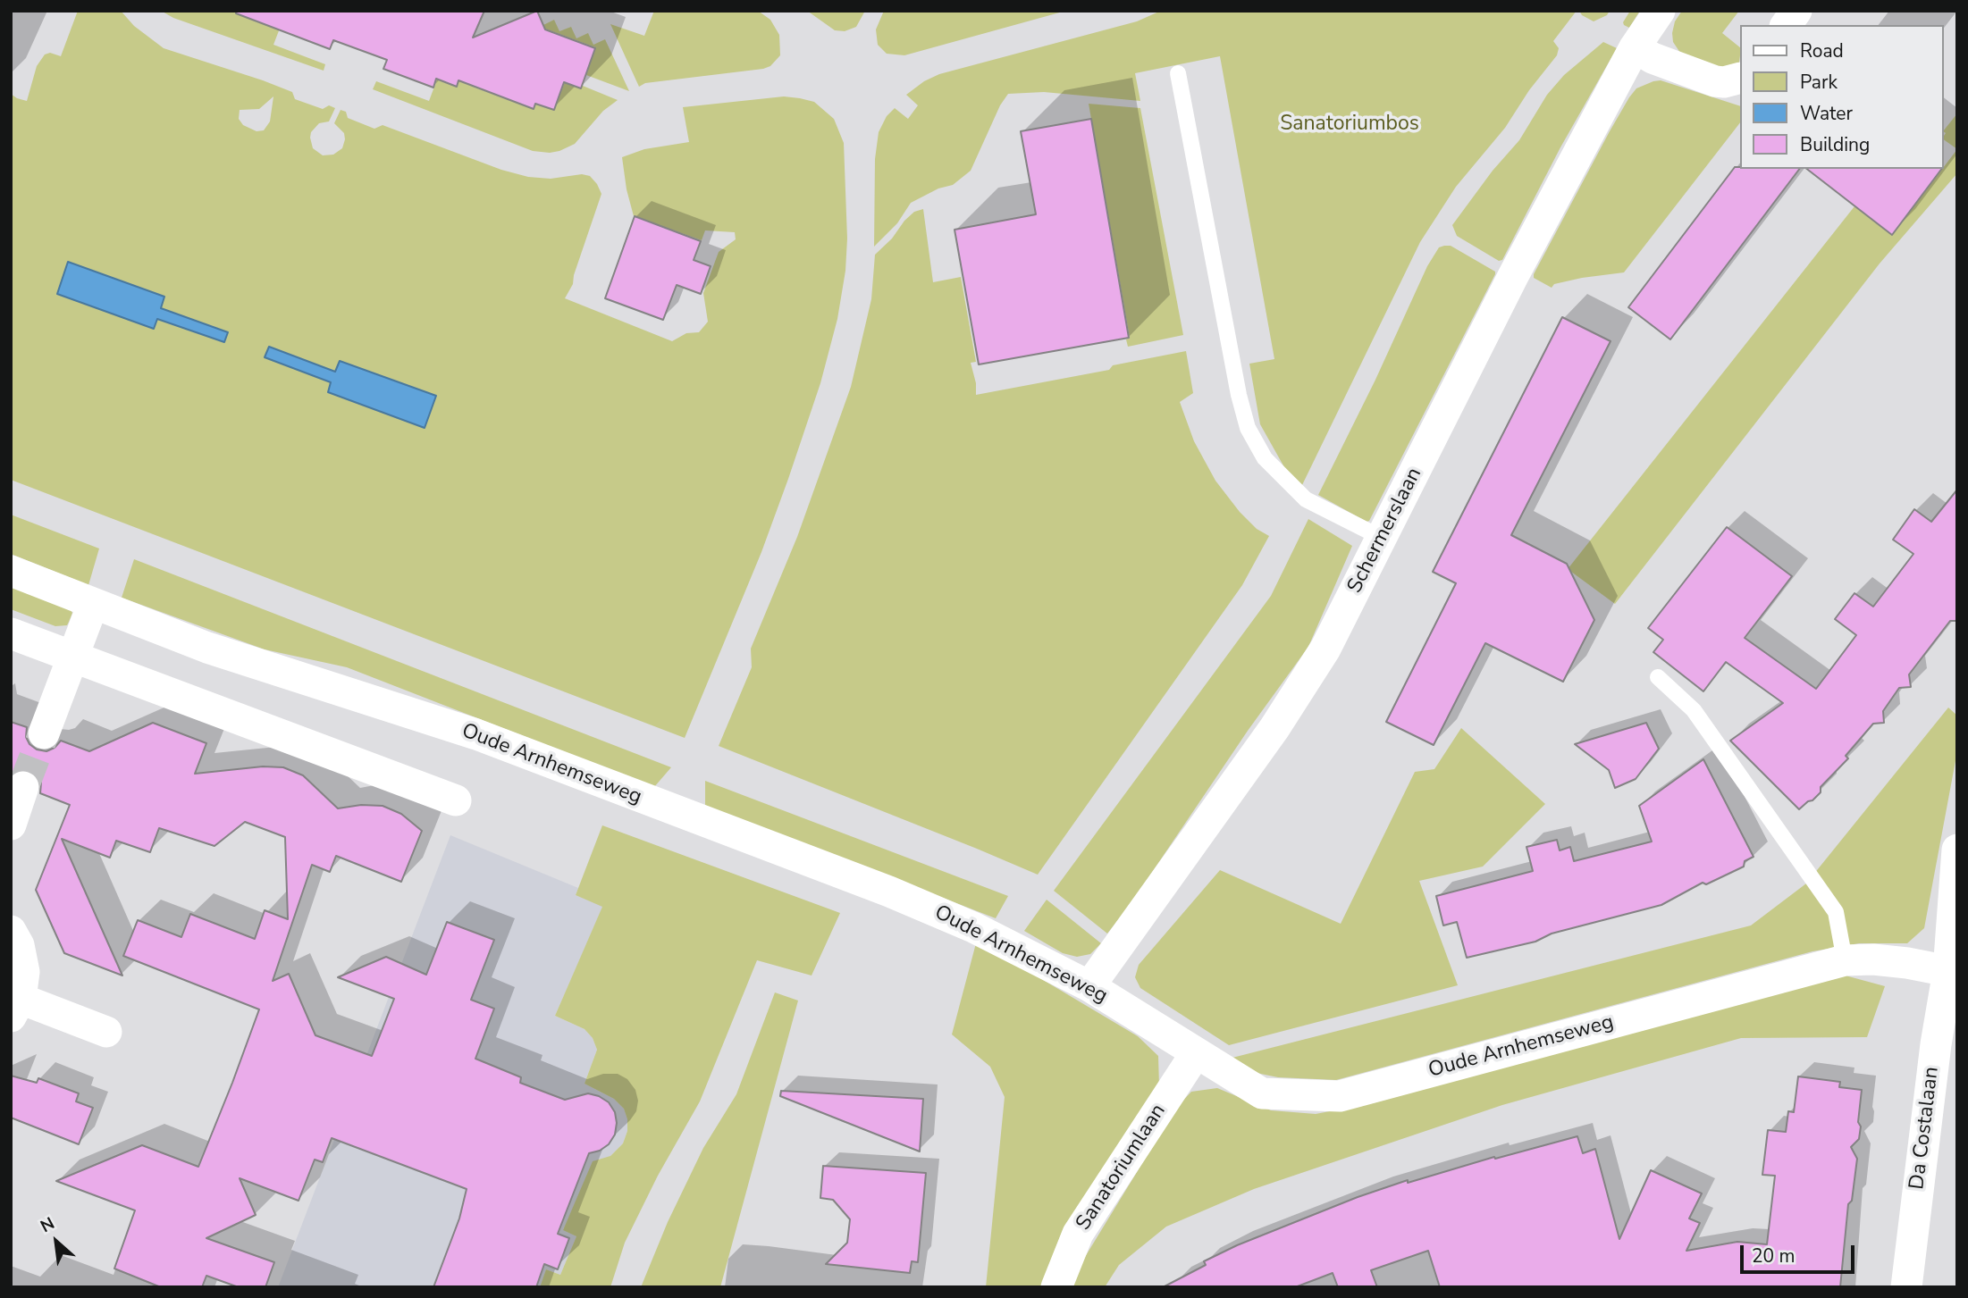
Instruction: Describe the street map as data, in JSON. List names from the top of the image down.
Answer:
{
  "streets": {
    "street": [
      "Schermerslaan",
      "Oude Arnhemseweg",
      "Da Costalaan",
      "Sanatoriumlaan"
    ]
  },
  "crossings": [
    ["Schermerslaan", "Oude Arnhemseweg"],
    ["Oude Arnhemseweg", "Da Costalaan"],
    ["Oude Arnhemseweg", "Sanatoriumlaan"]
  ],
  "parks": ["Sanatoriumbos"],
  "legend": [
    "Road",
    "Park",
    "Water",
    "Building"
  ],
  "scale_bar": "20 m",
  "north": "top left"
}
